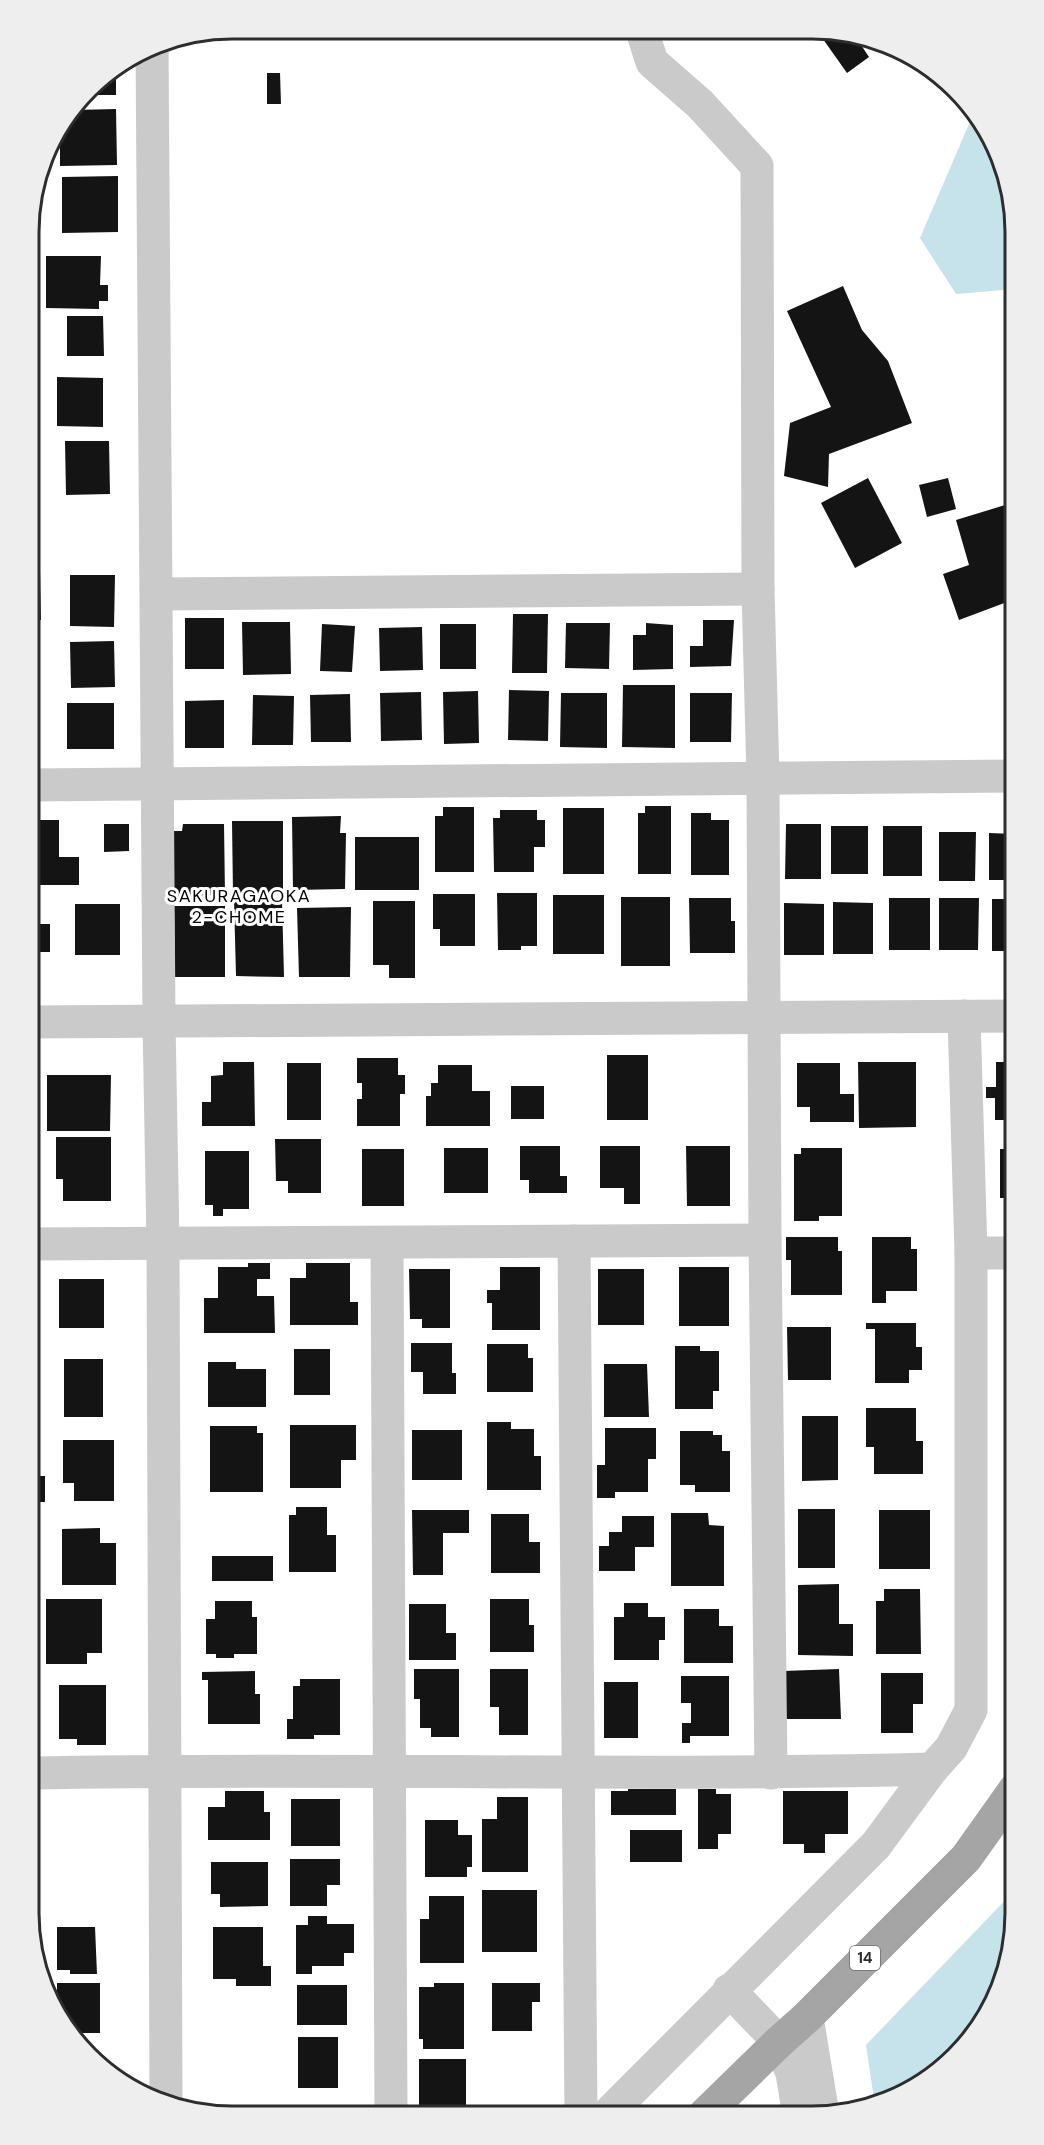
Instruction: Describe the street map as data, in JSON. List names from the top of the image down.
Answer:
{
  "streets": {
    "main road": ["14"]
  },
  "districts": ["SAKURAGAOKA 2-CHOME"]
}
